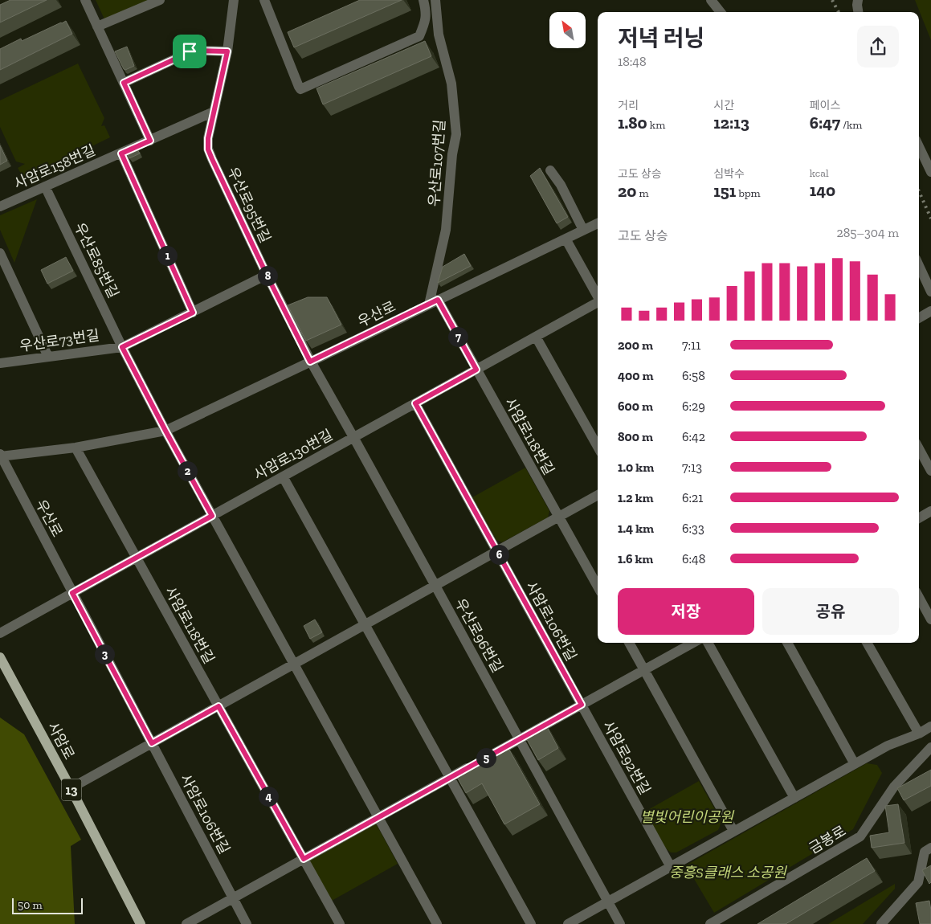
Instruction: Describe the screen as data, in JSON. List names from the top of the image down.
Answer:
{
  "streets": {
    "main road": ["사암로", "13"],
    "street": [
      "우산로107번길",
      "사암로158번길",
      "우산로95번길",
      "우산로85번길",
      "우산로",
      "우산로73번길",
      "사암로118번길",
      "사암로130번길",
      "사암로106번길",
      "우산로96번길",
      "사암로92번길",
      "금봉로"
    ]
  },
  "crossings": [
    ["우산로107번길", "우산로"],
    ["우산로107번길", "사암로118번길"],
    ["사암로158번길", "우산로95번길"],
    ["사암로158번길", "우산로85번길"],
    ["우산로95번길", "우산로"],
    ["우산로95번길", "우산로96번길"],
    ["우산로85번길", "우산로"],
    ["우산로85번길", "우산로73번길"],
    ["우산로", "사암로118번길"],
    ["우산로", "사암로130번길"],
    ["우산로", "우산로96번길"],
    ["사암로118번길", "사암로130번길"],
    ["사암로130번길", "우산로96번길"],
    ["사암로106번길", "사암로92번길"]
  ],
  "parks": ["별빛어린이공원", "중흥S클래스 소공원"],
  "scale_bar": "50 m",
  "north": "top left",
  "page": {
    "heading": ["저녁 러닝", "18:48"],
    "stats": [
      ["거리", "1.80 km"],
      ["시간", "12:13"],
      ["페이스", "6:47 /km"],
      ["고도 상승", "20 m"],
      ["심박수", "151 bpm"],
      ["kcal", "140"]
    ],
    "chart": ["고도 상승", "285–304 m"],
    "pins": [
      "1",
      "8",
      "7",
      "2",
      "6",
      "3",
      "5",
      "4"
    ],
    "list": [
      {
        "name": "200 m",
        "note": "7:11"
      },
      {
        "name": "400 m",
        "note": "6:58"
      },
      {
        "name": "600 m",
        "note": "6:29"
      },
      {
        "name": "800 m",
        "note": "6:42"
      },
      {
        "name": "1.0 km",
        "note": "7:13"
      },
      {
        "name": "1.2 km",
        "note": "6:21"
      },
      {
        "name": "1.4 km",
        "note": "6:33"
      },
      {
        "name": "1.6 km",
        "note": "6:48"
      }
    ],
    "buttons": ["저장", "공유"],
    "scale": "50 m"
  }
}
